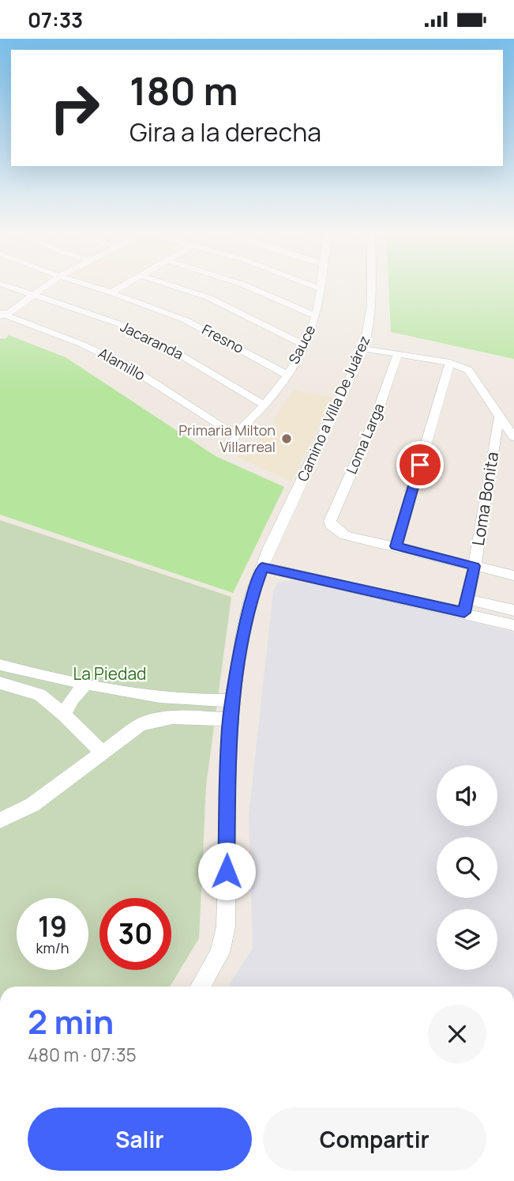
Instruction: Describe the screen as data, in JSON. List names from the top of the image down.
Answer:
{
  "streets": {
    "street": [
      "Fresno",
      "Jacaranda",
      "Sauce",
      "Alamillo",
      "Camino a Villa De Juárez",
      "Loma Larga",
      "Loma Bonita"
    ]
  },
  "crossings": [
    ["Fresno", "Sauce"],
    ["Jacaranda", "Sauce"],
    ["Sauce", "Alamillo"]
  ],
  "parks": ["La Piedad"],
  "places": ["Primaria Milton Villarreal"],
  "page": {
    "status": "07:33",
    "turn": ["180 m", "Gira a la derecha"],
    "speed": "19 km/h",
    "limit": "30",
    "heading": ["2 min", "480 m · 07:35"],
    "buttons": ["Salir", "Compartir"]
  }
}
